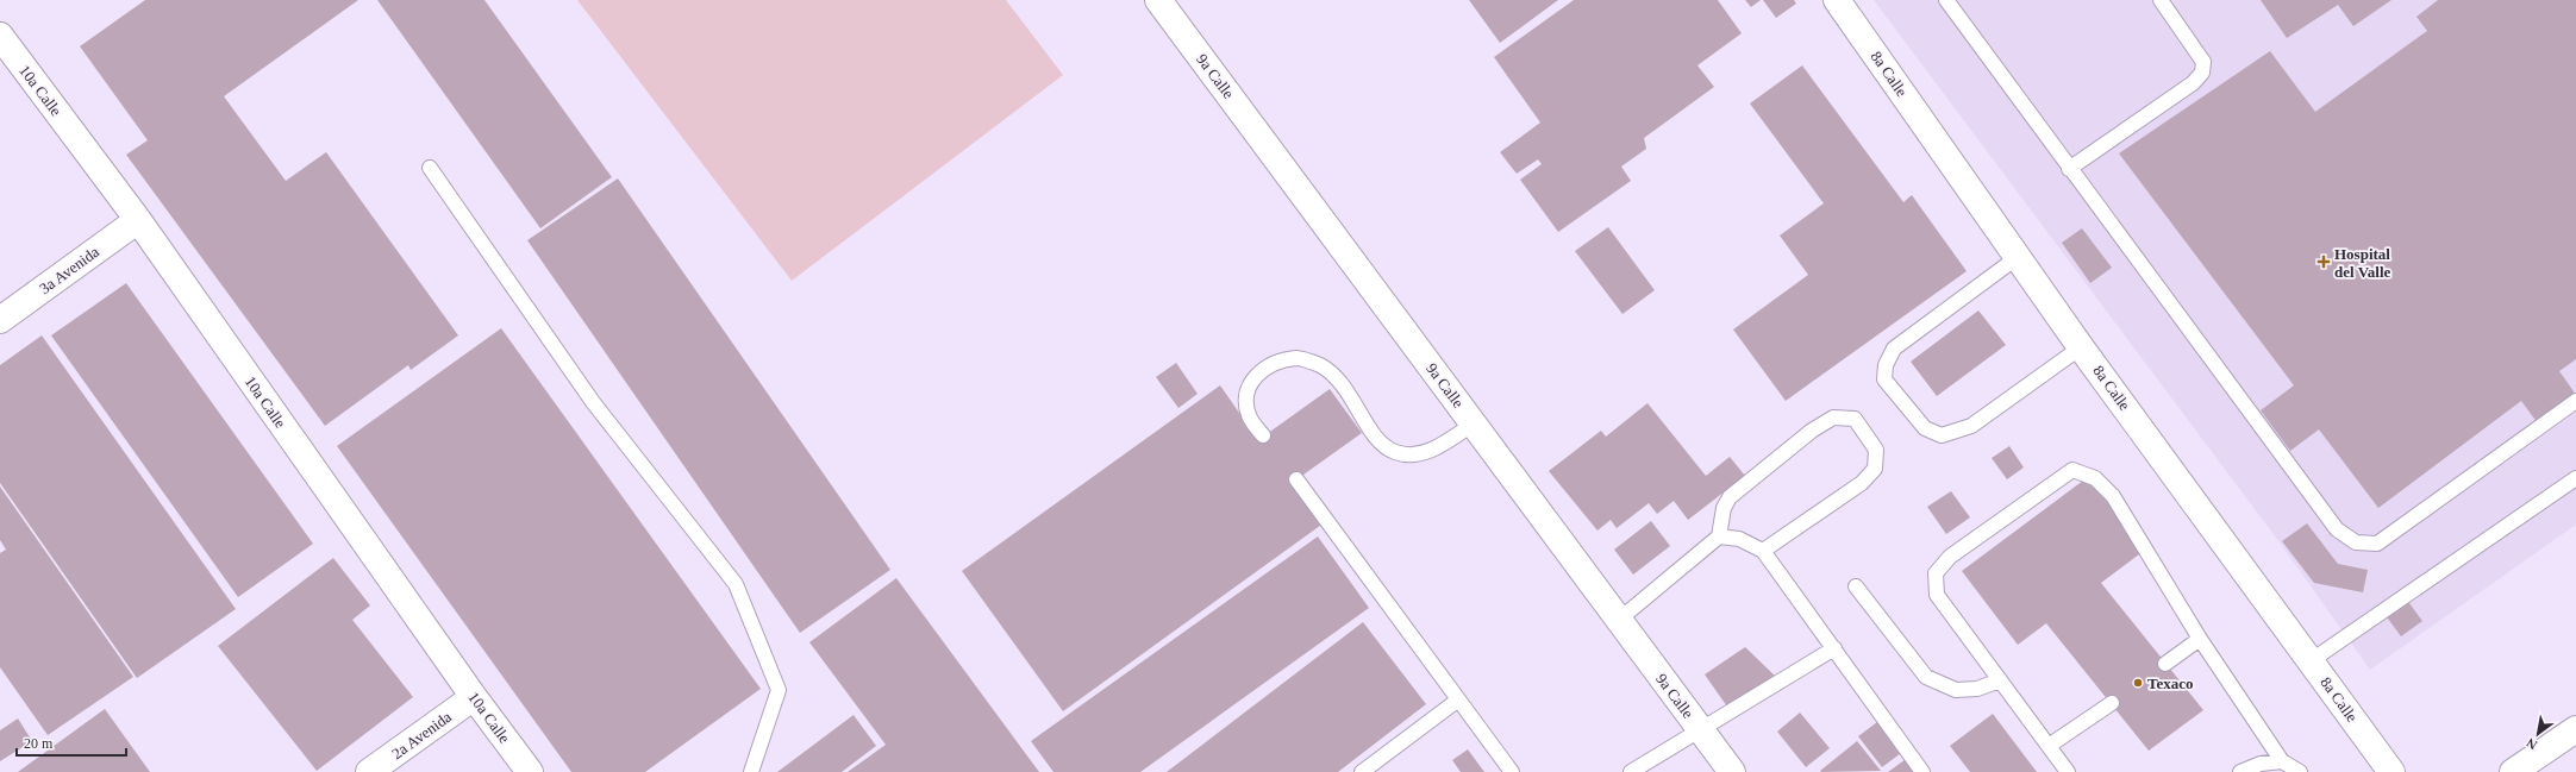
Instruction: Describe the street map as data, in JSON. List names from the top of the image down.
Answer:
{
  "streets": {
    "main road": [
      "8a Calle",
      "9a Calle",
      "10a Calle",
      "3a Avenida",
      "2a Avenida"
    ]
  },
  "crossings": [
    ["10a Calle", "3a Avenida"],
    ["10a Calle", "2a Avenida"]
  ],
  "places": {
    "health": ["Hospital del Valle"],
    "other": ["Texaco"]
  },
  "scale_bar": "20 m",
  "north": "bottom left"
}
